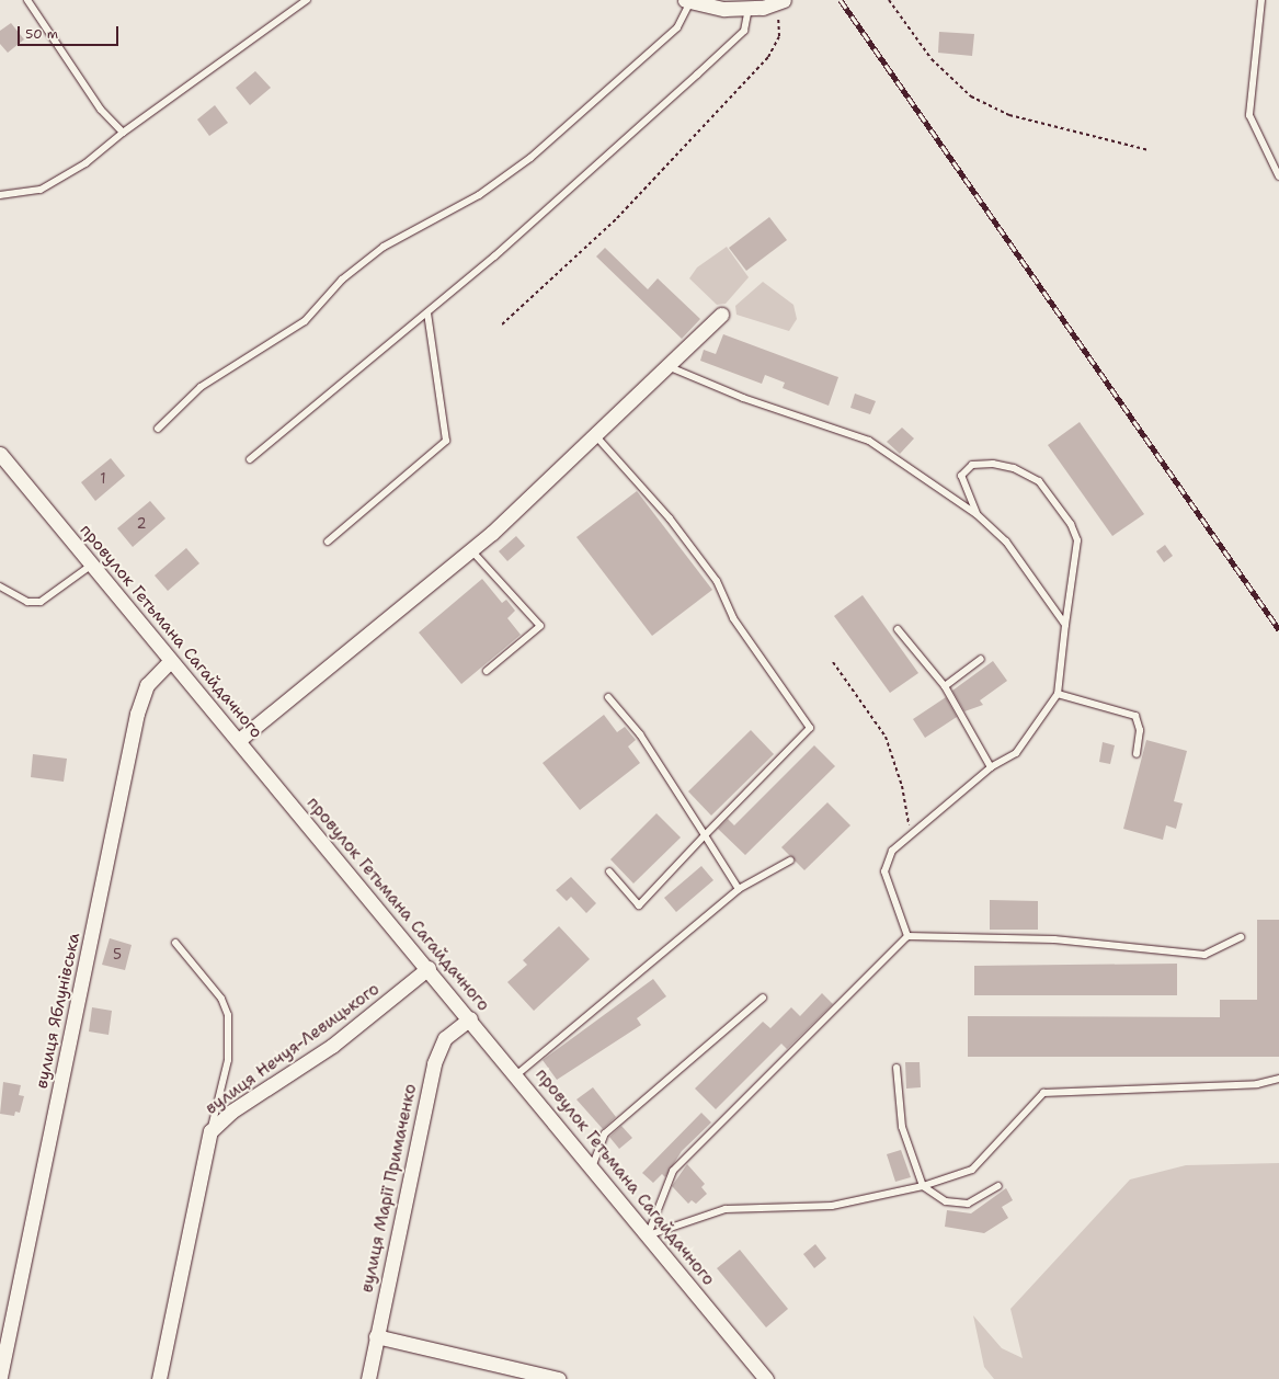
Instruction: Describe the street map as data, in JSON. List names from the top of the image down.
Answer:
{
  "streets": {
    "street": [
      "провулок Гетьмана Сагайдачного",
      "вулиця Яблунівська",
      "вулиця Нечуя-Левицького",
      "вулиця Марії Примаченко"
    ]
  },
  "crossings": [
    ["провулок Гетьмана Сагайдачного", "вулиця Яблунівська"],
    ["провулок Гетьмана Сагайдачного", "вулиця Нечуя-Левицького"],
    ["провулок Гетьмана Сагайдачного", "вулиця Марії Примаченко"]
  ],
  "house_numbers": ["1", "2", "5"],
  "scale_bar": "50 m"
}
